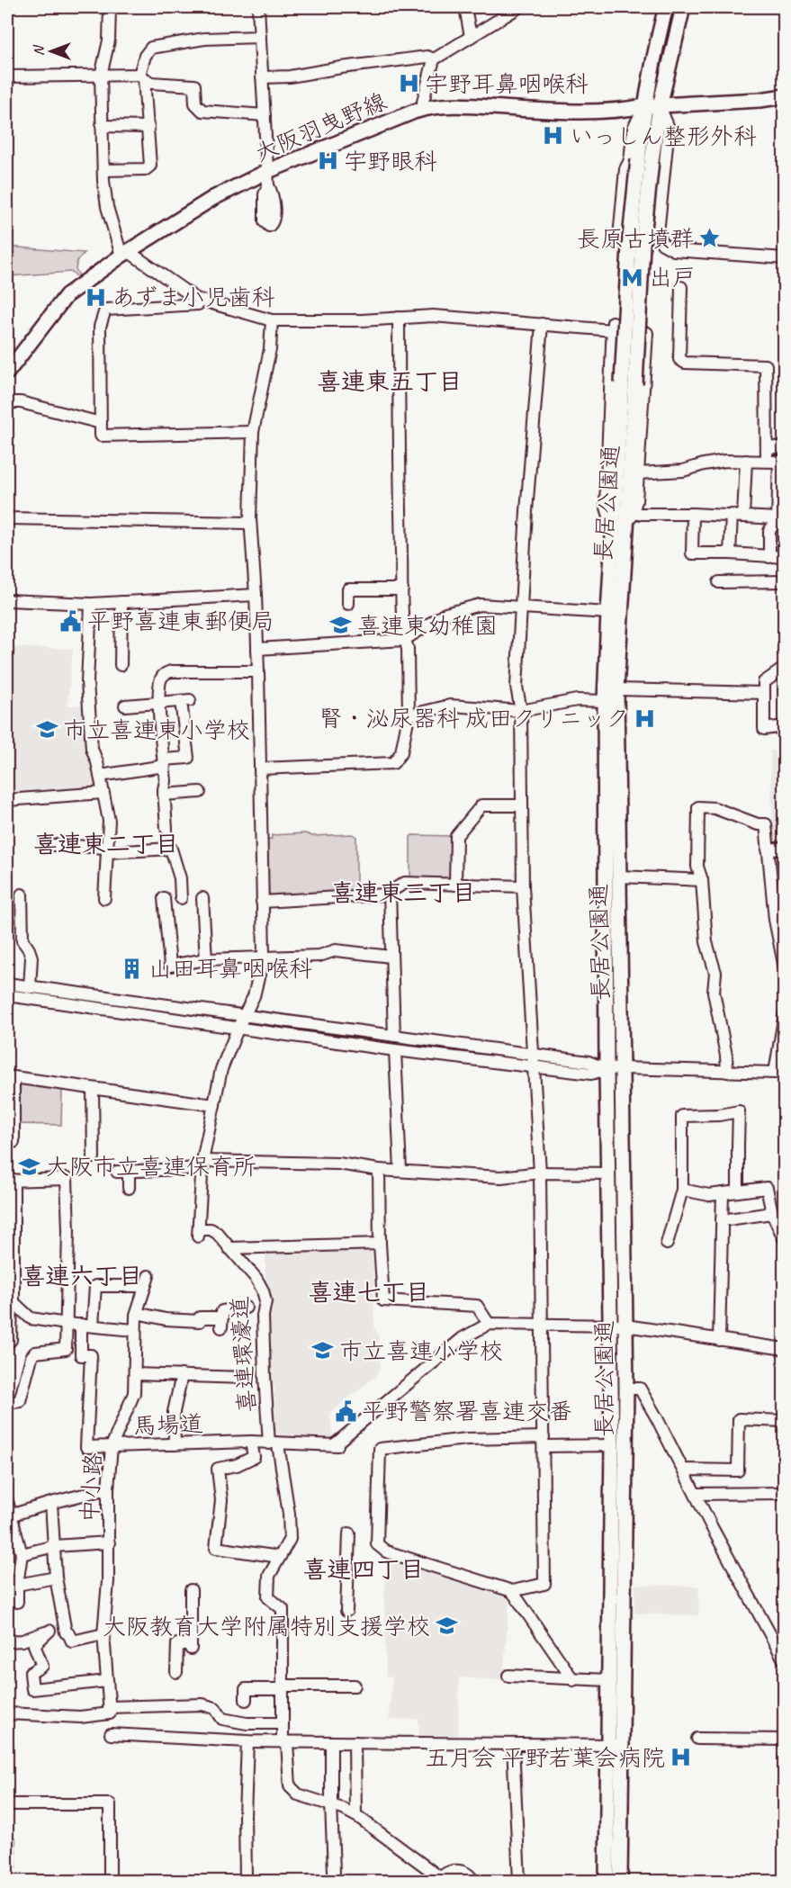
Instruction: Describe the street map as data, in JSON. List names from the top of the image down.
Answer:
{
  "streets": {
    "main road": ["大阪羽曳野線", "長居公園通"],
    "street": ["喜連環濠道", "馬場道", "中小路"]
  },
  "crossings": [
    ["大阪羽曳野線", "長居公園通"],
    ["喜連環濠道", "馬場道"],
    ["馬場道", "中小路"]
  ],
  "districts": [
    "喜連東五丁目",
    "喜連東二丁目",
    "喜連東三丁目",
    "喜連六丁目",
    "喜連七丁目",
    "喜連四丁目"
  ],
  "places": {
    "hospital": [
      "宇野耳鼻咽喉科",
      "いっしん整形外科",
      "宇野眼科",
      "あずま小児歯科",
      "腎・泌尿器科 成田クリニック",
      "五月会 平野若葉会病院"
    ],
    "place": ["長原古墳群"],
    "metro station": ["出戸"],
    "public building": ["平野喜連東郵便局", "平野警察署喜連交番"],
    "school or university": [
      "喜連東幼稚園",
      "市立喜連東小学校",
      "大阪市立喜連保育所",
      "市立喜連小学校",
      "大阪教育大学附属特別支援学校"
    ],
    "building": ["山田耳鼻咽喉科"]
  },
  "north": "left"
}
